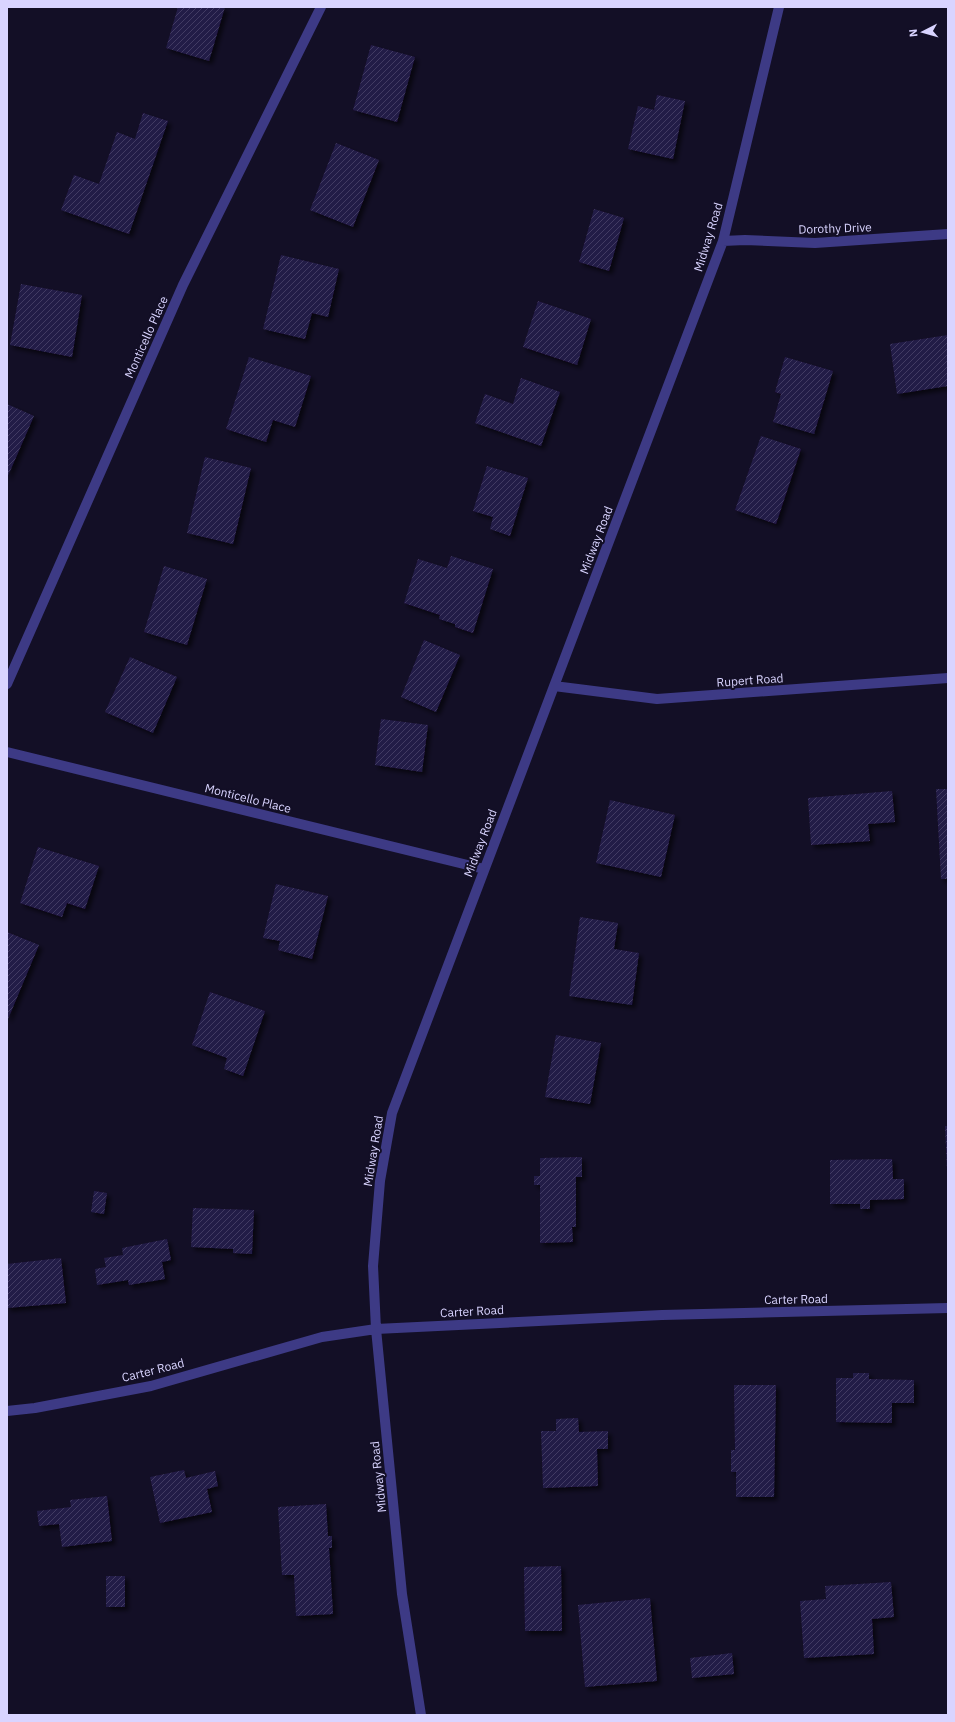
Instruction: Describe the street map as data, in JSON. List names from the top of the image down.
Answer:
{
  "streets": {
    "street": [
      "Dorothy Drive",
      "Midway Road",
      "Monticello Place",
      "Rupert Road",
      "Carter Road"
    ]
  },
  "crossings": [
    ["Dorothy Drive", "Midway Road"],
    ["Midway Road", "Monticello Place"],
    ["Midway Road", "Rupert Road"],
    ["Midway Road", "Carter Road"]
  ],
  "north": "left"
}
